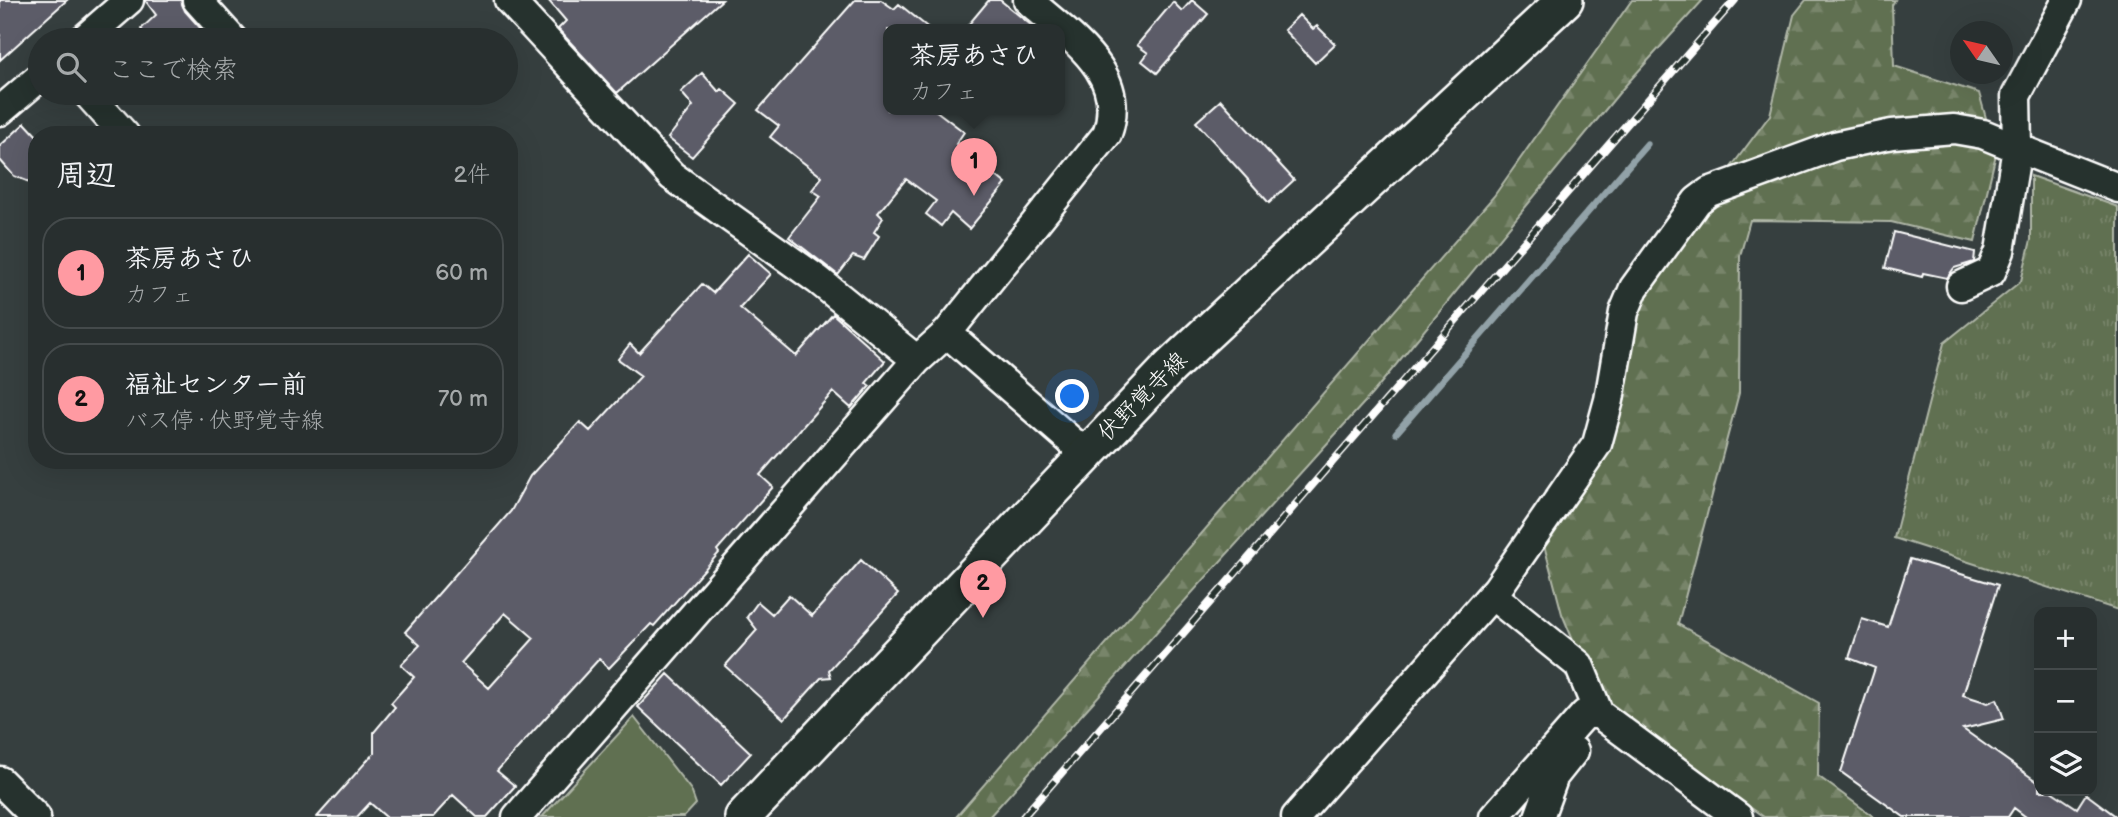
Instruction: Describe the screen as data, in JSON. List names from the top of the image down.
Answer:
{
  "streets": {
    "main road": ["伏野覚寺線"]
  },
  "north": "top left",
  "page": {
    "popup": ["茶房あさひ", "カフェ"],
    "search": "ここで検索",
    "heading": ["周辺", "2件"],
    "pins": ["1", "2"],
    "list": [
      {
        "mark": "1",
        "name": "茶房あさひ",
        "note": "カフェ",
        "value": "60 m"
      },
      {
        "mark": "2",
        "name": "福祉センター前",
        "note": "バス停 · 伏野覚寺線",
        "value": "70 m"
      }
    ],
    "map_buttons": ["+", "−"]
  }
}
